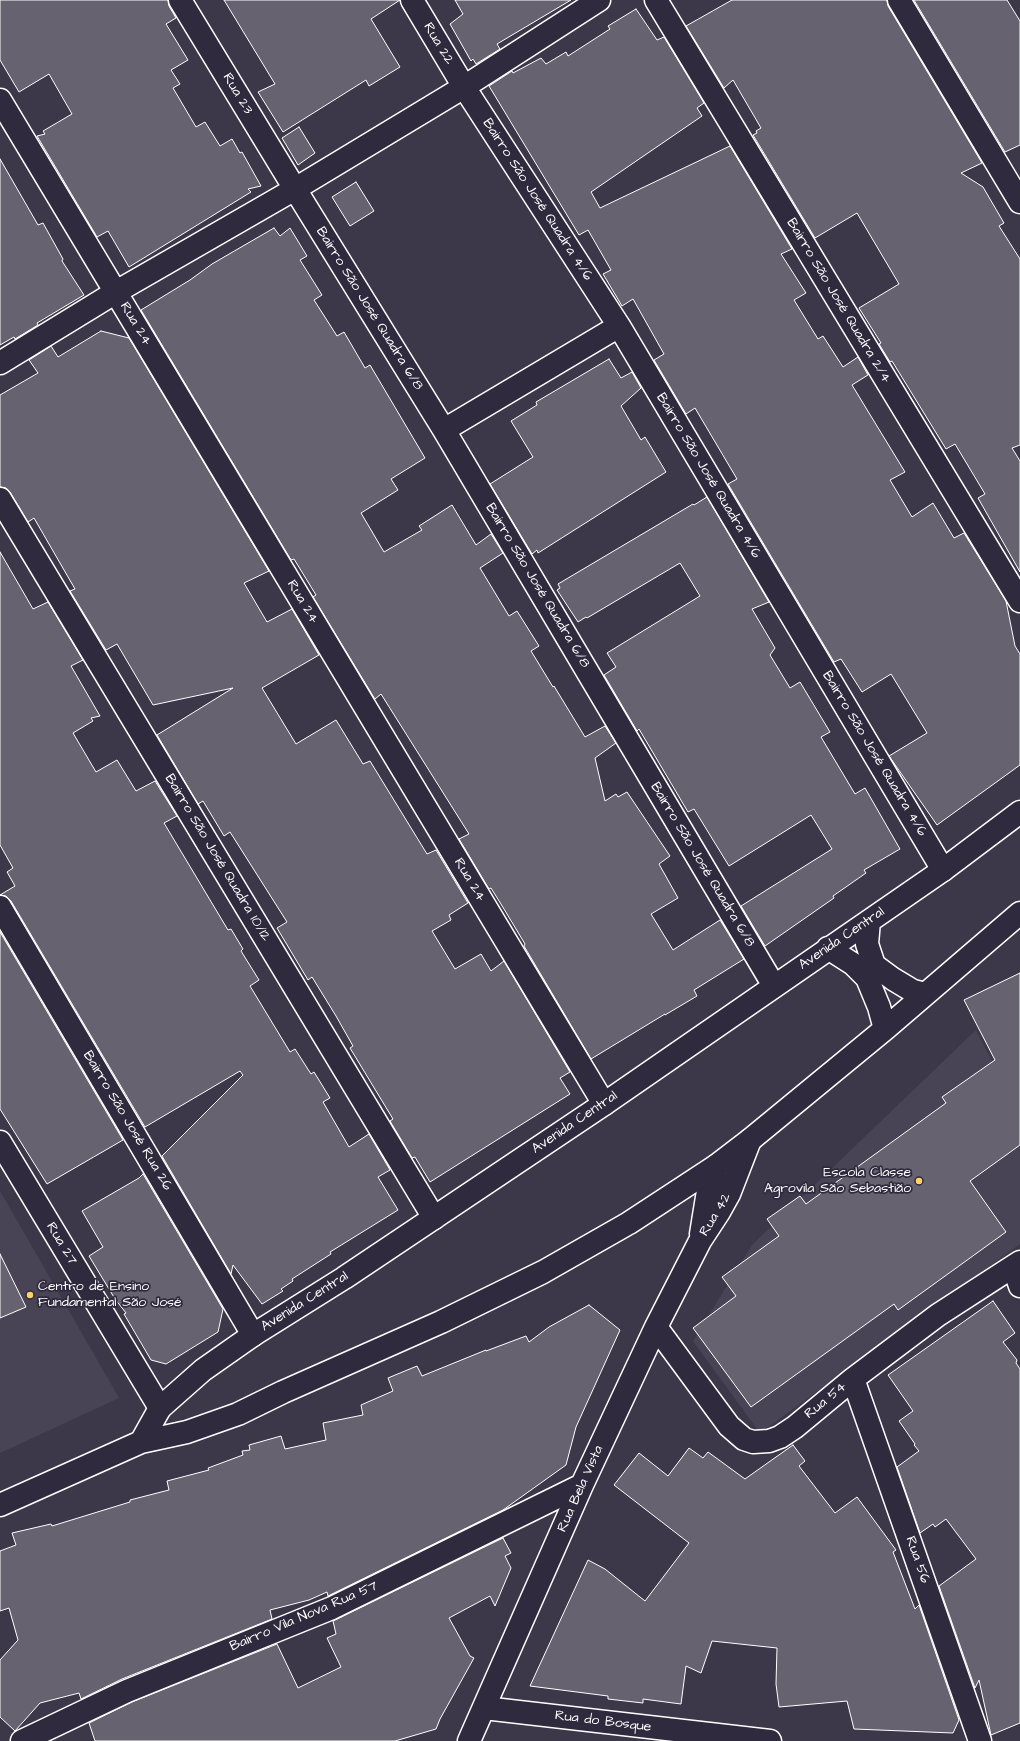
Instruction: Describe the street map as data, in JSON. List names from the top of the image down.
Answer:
{
  "streets": {
    "street": [
      "Rua 22",
      "Rua 23",
      "Bairro São José Quadra 4/6",
      "Bairro São José Quadra 2/4",
      "Bairro São José Quadra 6/8",
      "Rua 24",
      "Bairro São José Quadra 10/12",
      "Avenida Central",
      "Bairro São José Rua 26",
      "Rua 42",
      "Rua 27",
      "Rua 54",
      "Rua Bela Vista",
      "Rua 56",
      "Bairro Vila Nova Rua 57",
      "Rua do Bosque"
    ]
  },
  "crossings": [
    ["Rua 22", "Bairro São José Quadra 4/6"],
    ["Rua 23", "Bairro São José Quadra 6/8"],
    ["Bairro São José Quadra 4/6", "Avenida Central"],
    ["Bairro São José Quadra 6/8", "Avenida Central"],
    ["Rua 24", "Avenida Central"],
    ["Bairro São José Quadra 10/12", "Avenida Central"],
    ["Avenida Central", "Bairro São José Rua 26"],
    ["Avenida Central", "Rua 27"],
    ["Rua 42", "Rua Bela Vista"],
    ["Rua 54", "Rua Bela Vista"],
    ["Rua 54", "Rua 56"],
    ["Rua Bela Vista", "Bairro Vila Nova Rua 57"],
    ["Rua Bela Vista", "Rua do Bosque"]
  ],
  "places": ["Escola Classe Agrovila São Sebastião", "Centro de Ensino Fundamental São José"]
}
